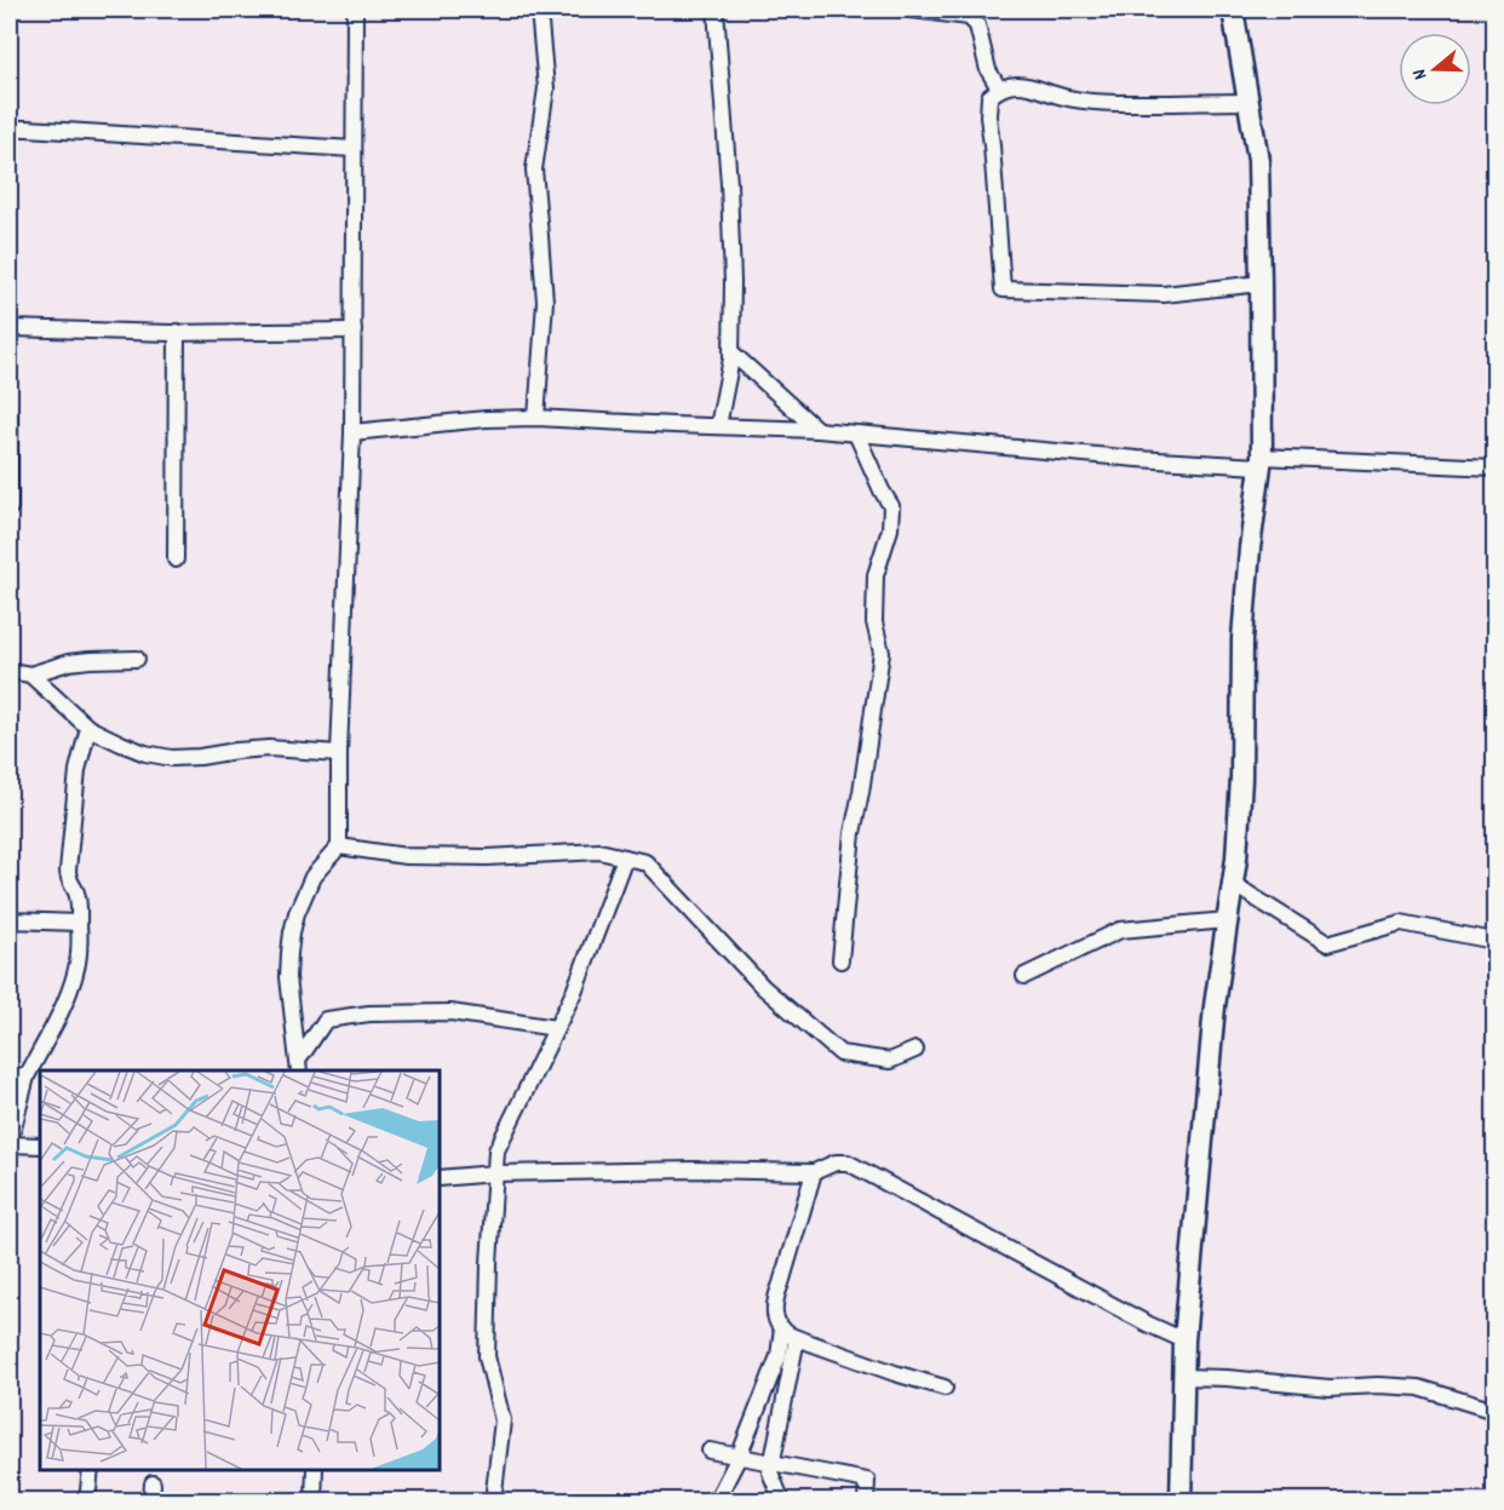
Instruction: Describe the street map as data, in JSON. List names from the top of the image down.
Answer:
{
  "north": "left"
}
